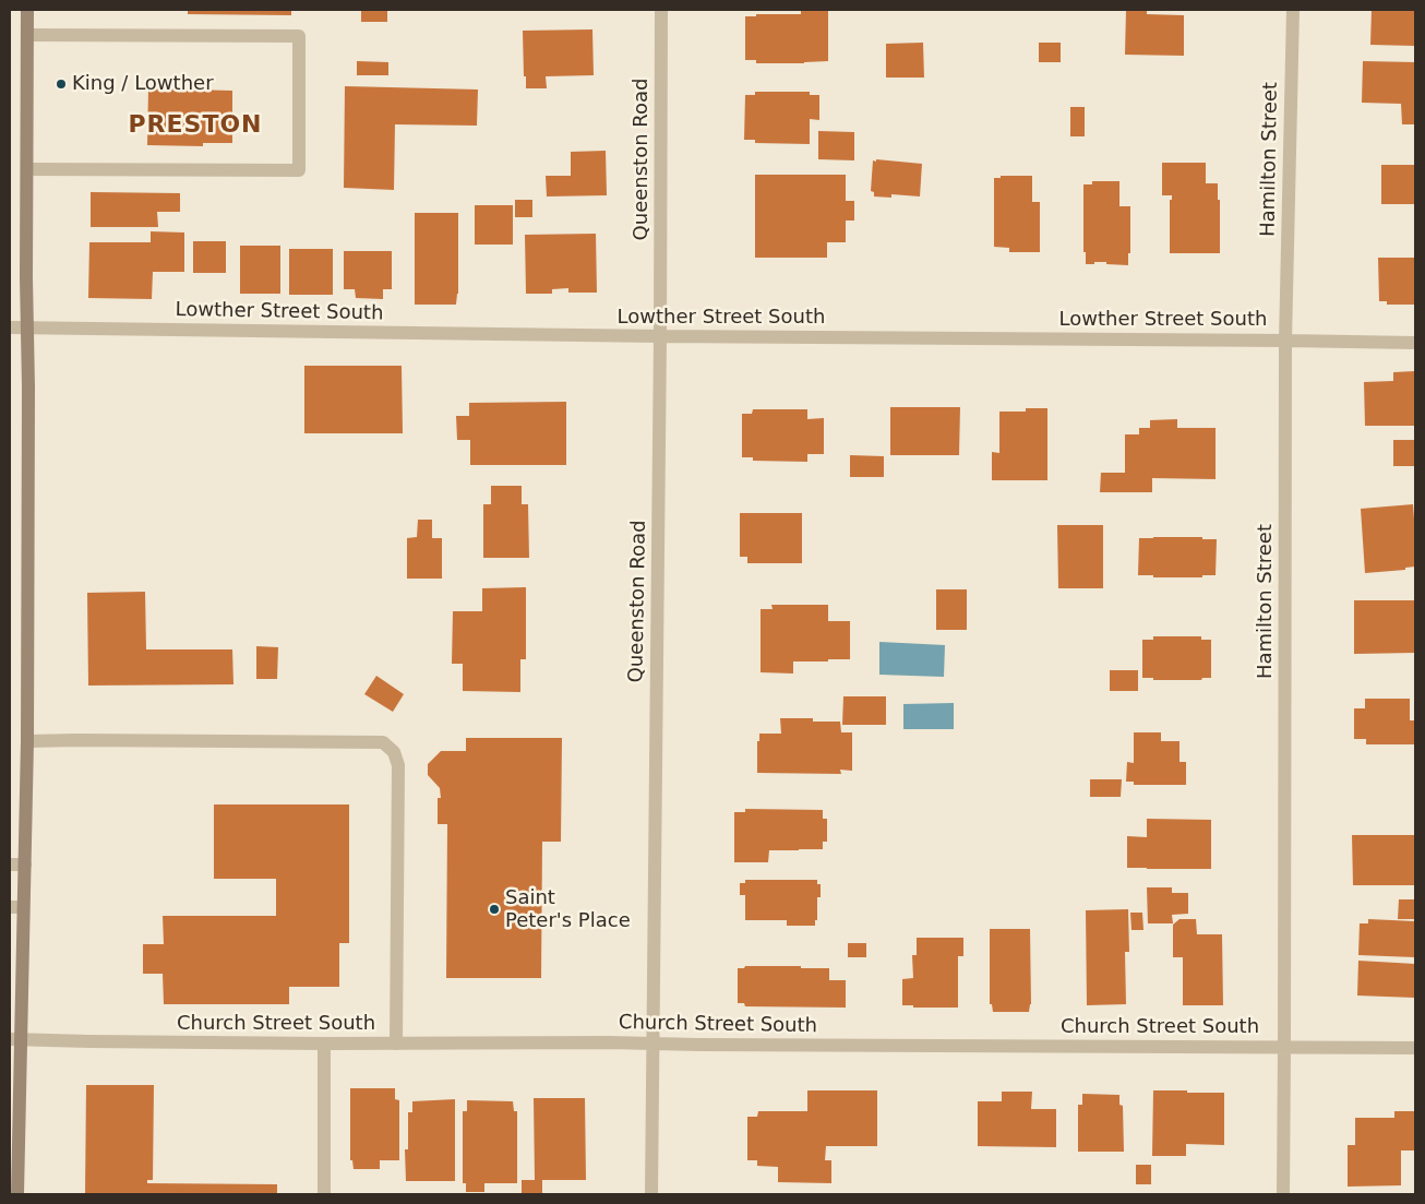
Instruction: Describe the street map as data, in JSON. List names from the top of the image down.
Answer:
{
  "streets": {
    "street": [
      "Queenston Road",
      "Hamilton Street",
      "Lowther Street South",
      "Church Street South"
    ]
  },
  "crossings": [
    ["Queenston Road", "Lowther Street South"],
    ["Queenston Road", "Church Street South"],
    ["Hamilton Street", "Lowther Street South"],
    ["Hamilton Street", "Church Street South"]
  ],
  "districts": ["PRESTON"],
  "places": ["King / Lowther", "Saint Peter's Place"]
}
